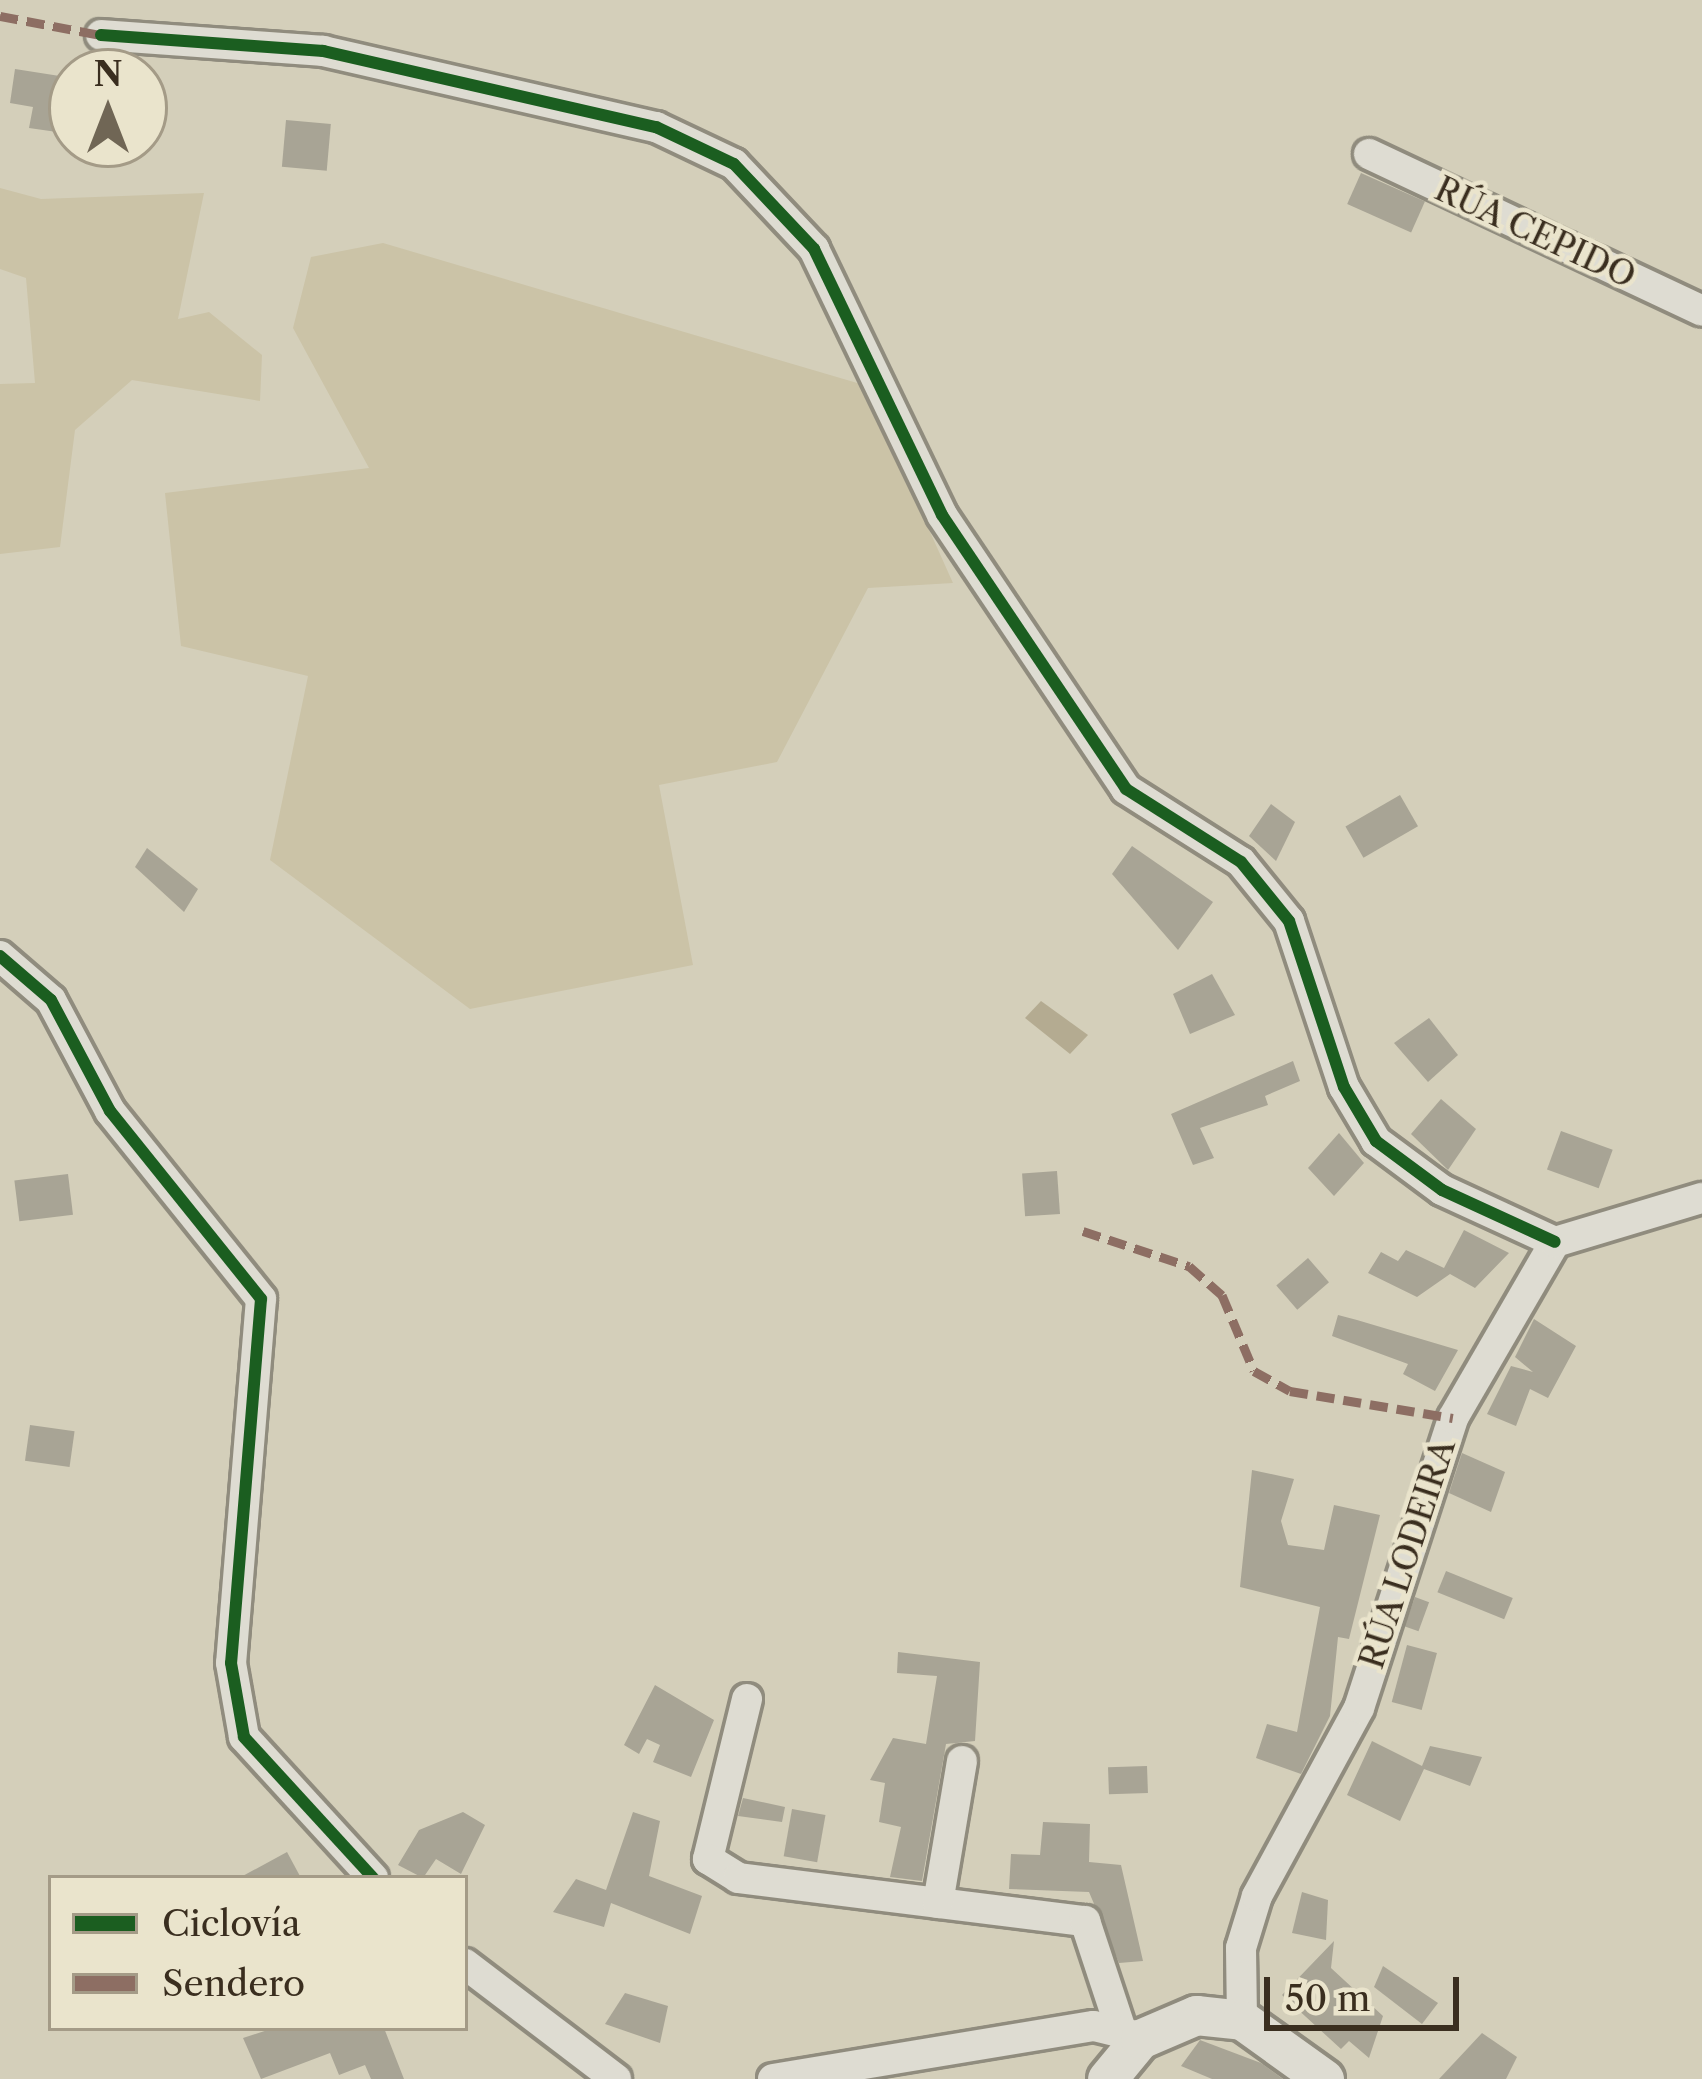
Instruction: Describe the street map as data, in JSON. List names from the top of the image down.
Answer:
{
  "streets": {
    "street": ["RÚA CEPIDO", "RÚA LODEIRA"]
  },
  "legend": ["Ciclovía", "Sendero"],
  "scale_bar": "50 m",
  "north": "top"
}
